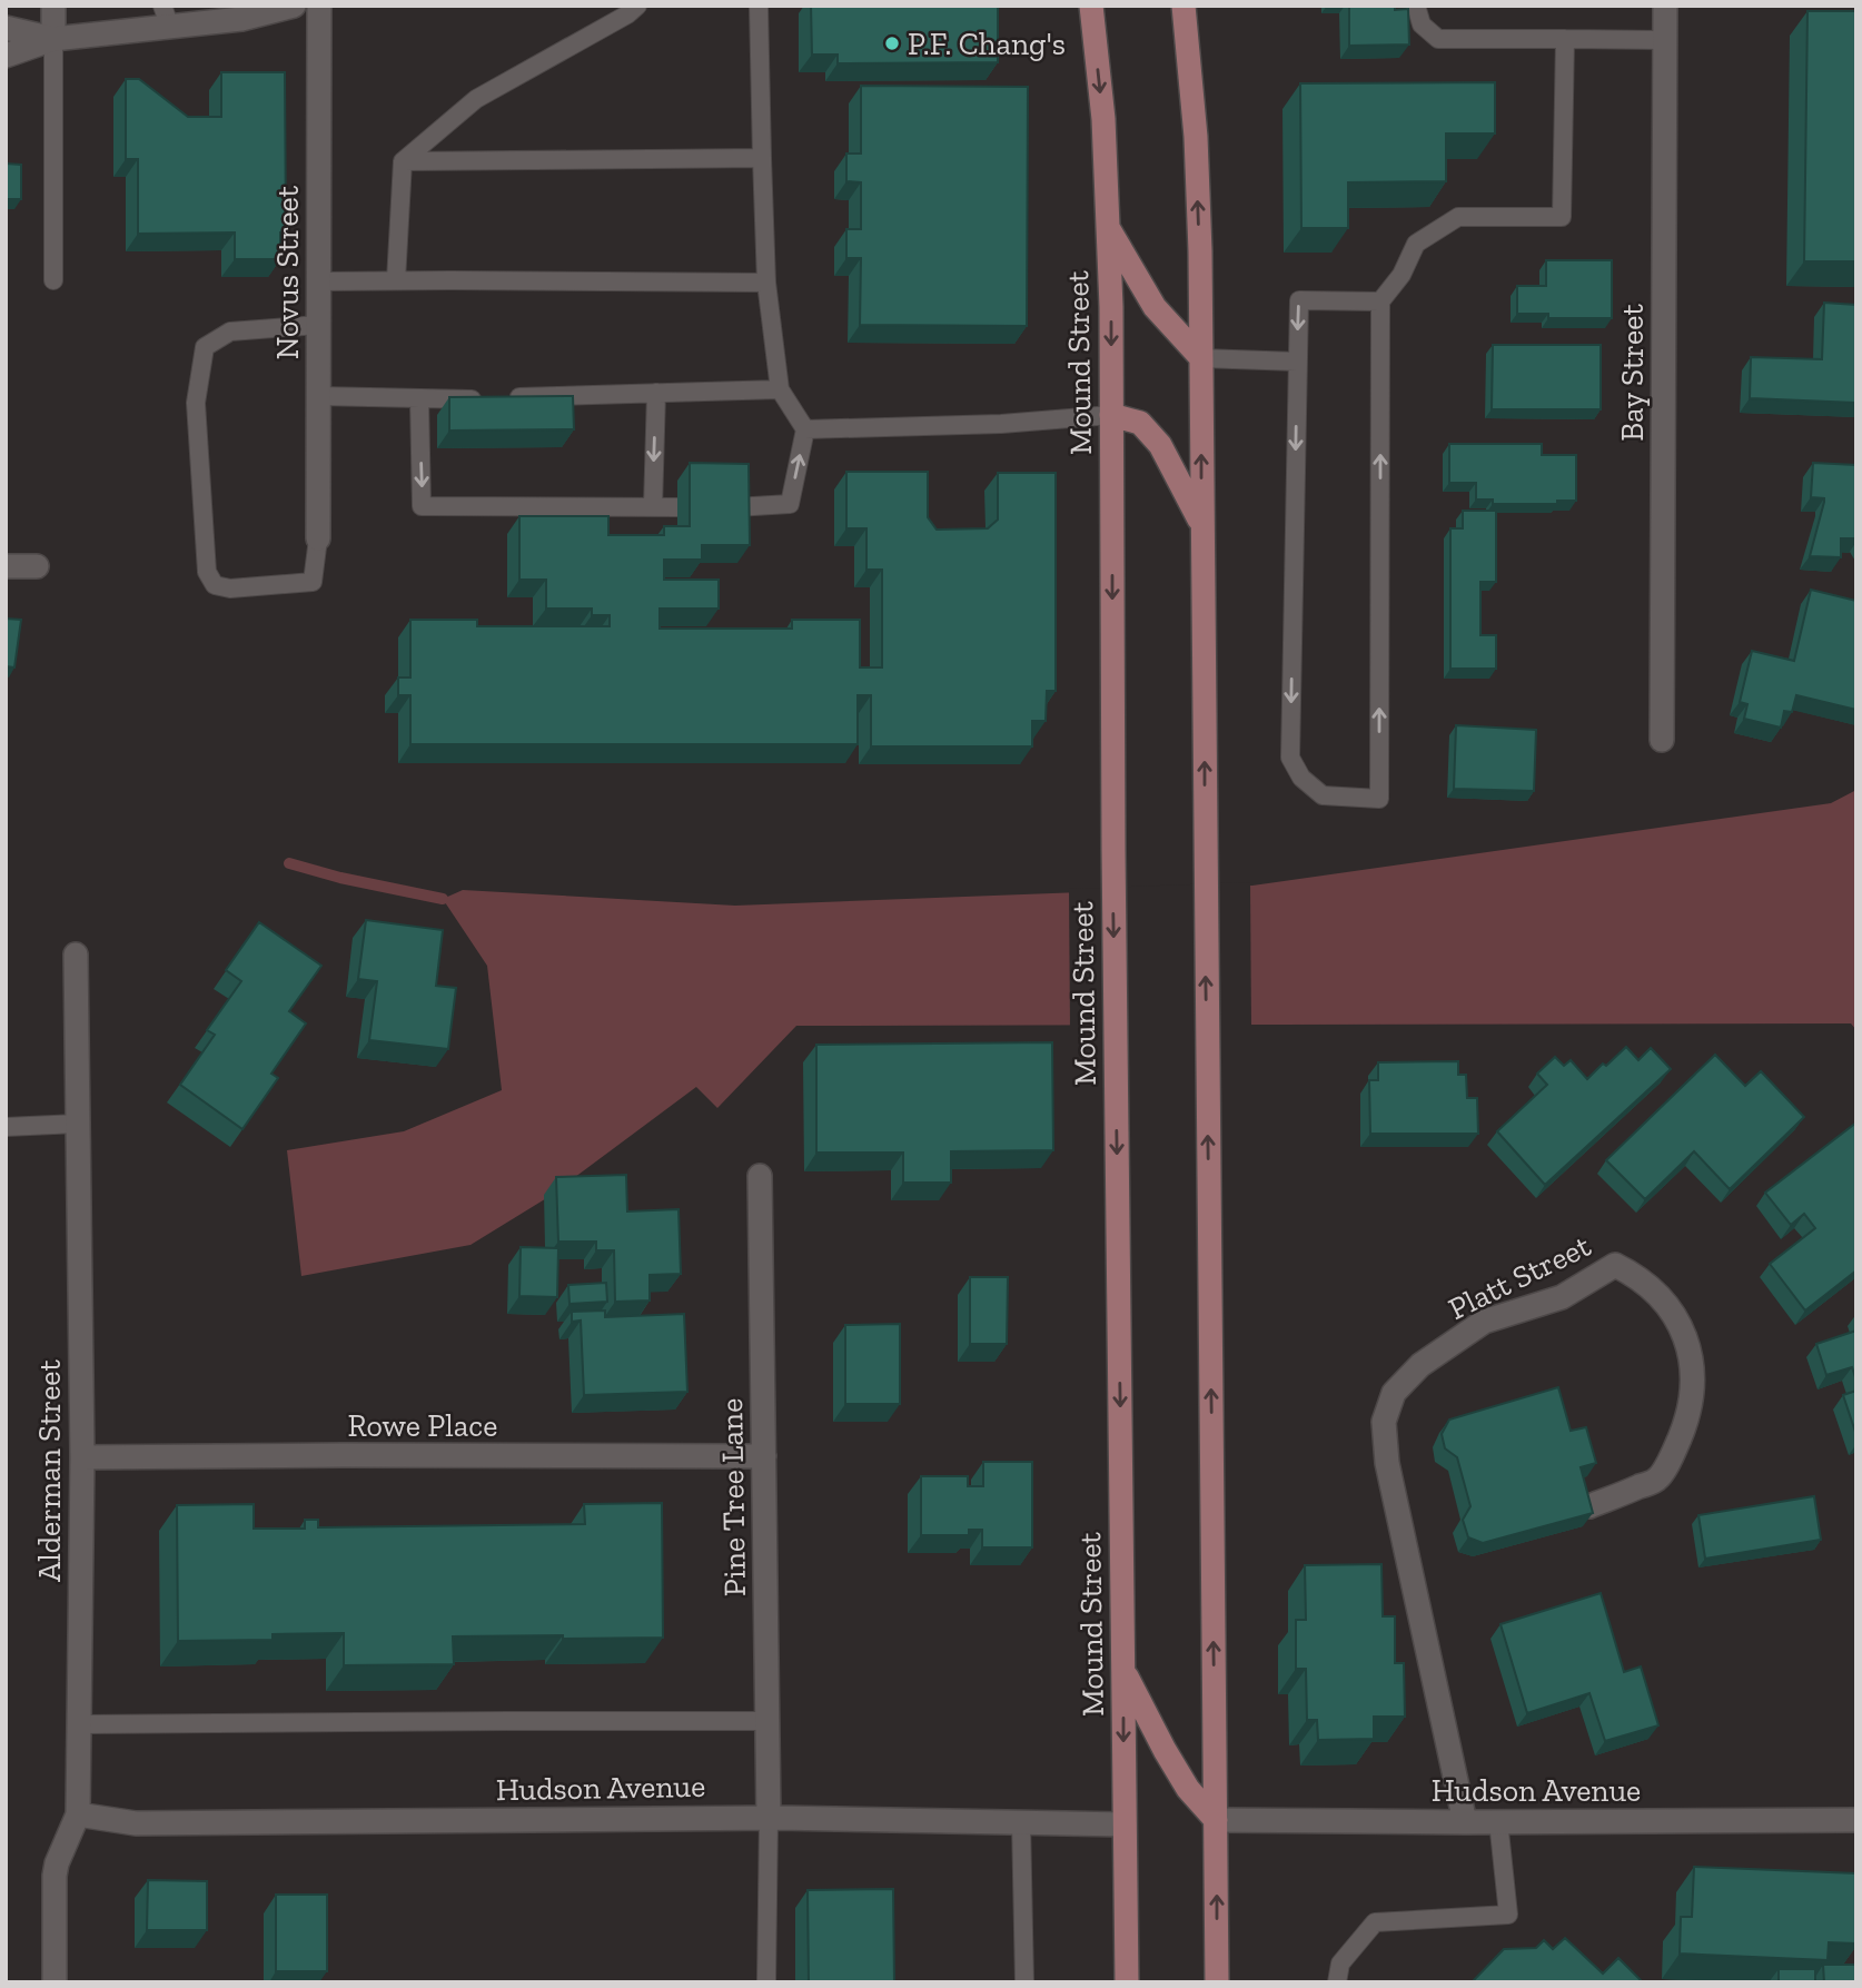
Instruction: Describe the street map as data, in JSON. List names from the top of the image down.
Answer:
{
  "streets": {
    "main road": ["Mound Street"],
    "street": [
      "Novus Street",
      "Bay Street",
      "Platt Street",
      "Rowe Place",
      "Alderman Street",
      "Pine Tree Lane",
      "Hudson Avenue"
    ]
  },
  "crossings": [
    ["Mound Street", "Hudson Avenue"],
    ["Platt Street", "Hudson Avenue"],
    ["Rowe Place", "Alderman Street"],
    ["Rowe Place", "Pine Tree Lane"],
    ["Alderman Street", "Hudson Avenue"],
    ["Pine Tree Lane", "Hudson Avenue"]
  ],
  "places": ["P.F. Chang's"]
}
